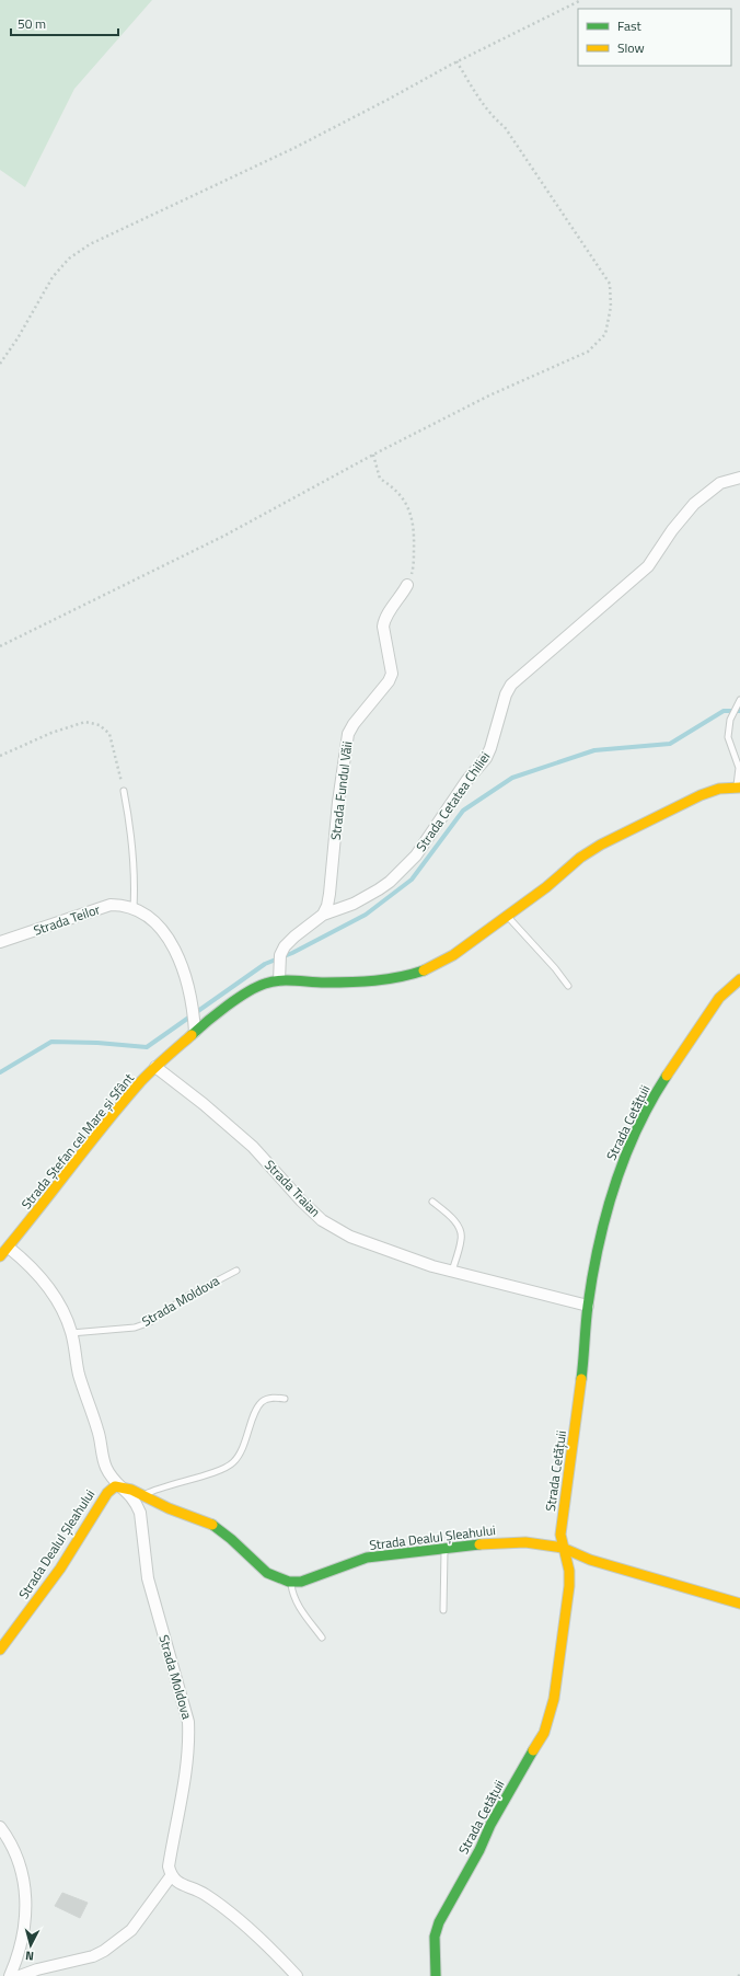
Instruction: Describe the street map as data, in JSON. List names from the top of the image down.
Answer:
{
  "streets": {
    "street": [
      "Strada Fundul Văii",
      "Strada Cetatea Chiliei",
      "Strada Teilor",
      "Strada Cetățuii",
      "Strada Ștefan cel Mare și Sfânt",
      "Strada Traian",
      "Strada Moldova",
      "Strada Dealul Șleahului"
    ]
  },
  "crossings": [
    ["Strada Fundul Văii", "Strada Cetatea Chiliei"],
    ["Strada Cetatea Chiliei", "Strada Ștefan cel Mare și Sfânt"],
    ["Strada Teilor", "Strada Ștefan cel Mare și Sfânt"],
    ["Strada Cetățuii", "Strada Traian"],
    ["Strada Cetățuii", "Strada Dealul Șleahului"],
    ["Strada Ștefan cel Mare și Sfânt", "Strada Traian"],
    ["Strada Ștefan cel Mare și Sfânt", "Strada Moldova"],
    ["Strada Moldova", "Strada Dealul Șleahului"]
  ],
  "legend": ["Fast", "Slow"],
  "scale_bar": "50 m",
  "north": "bottom"
}
